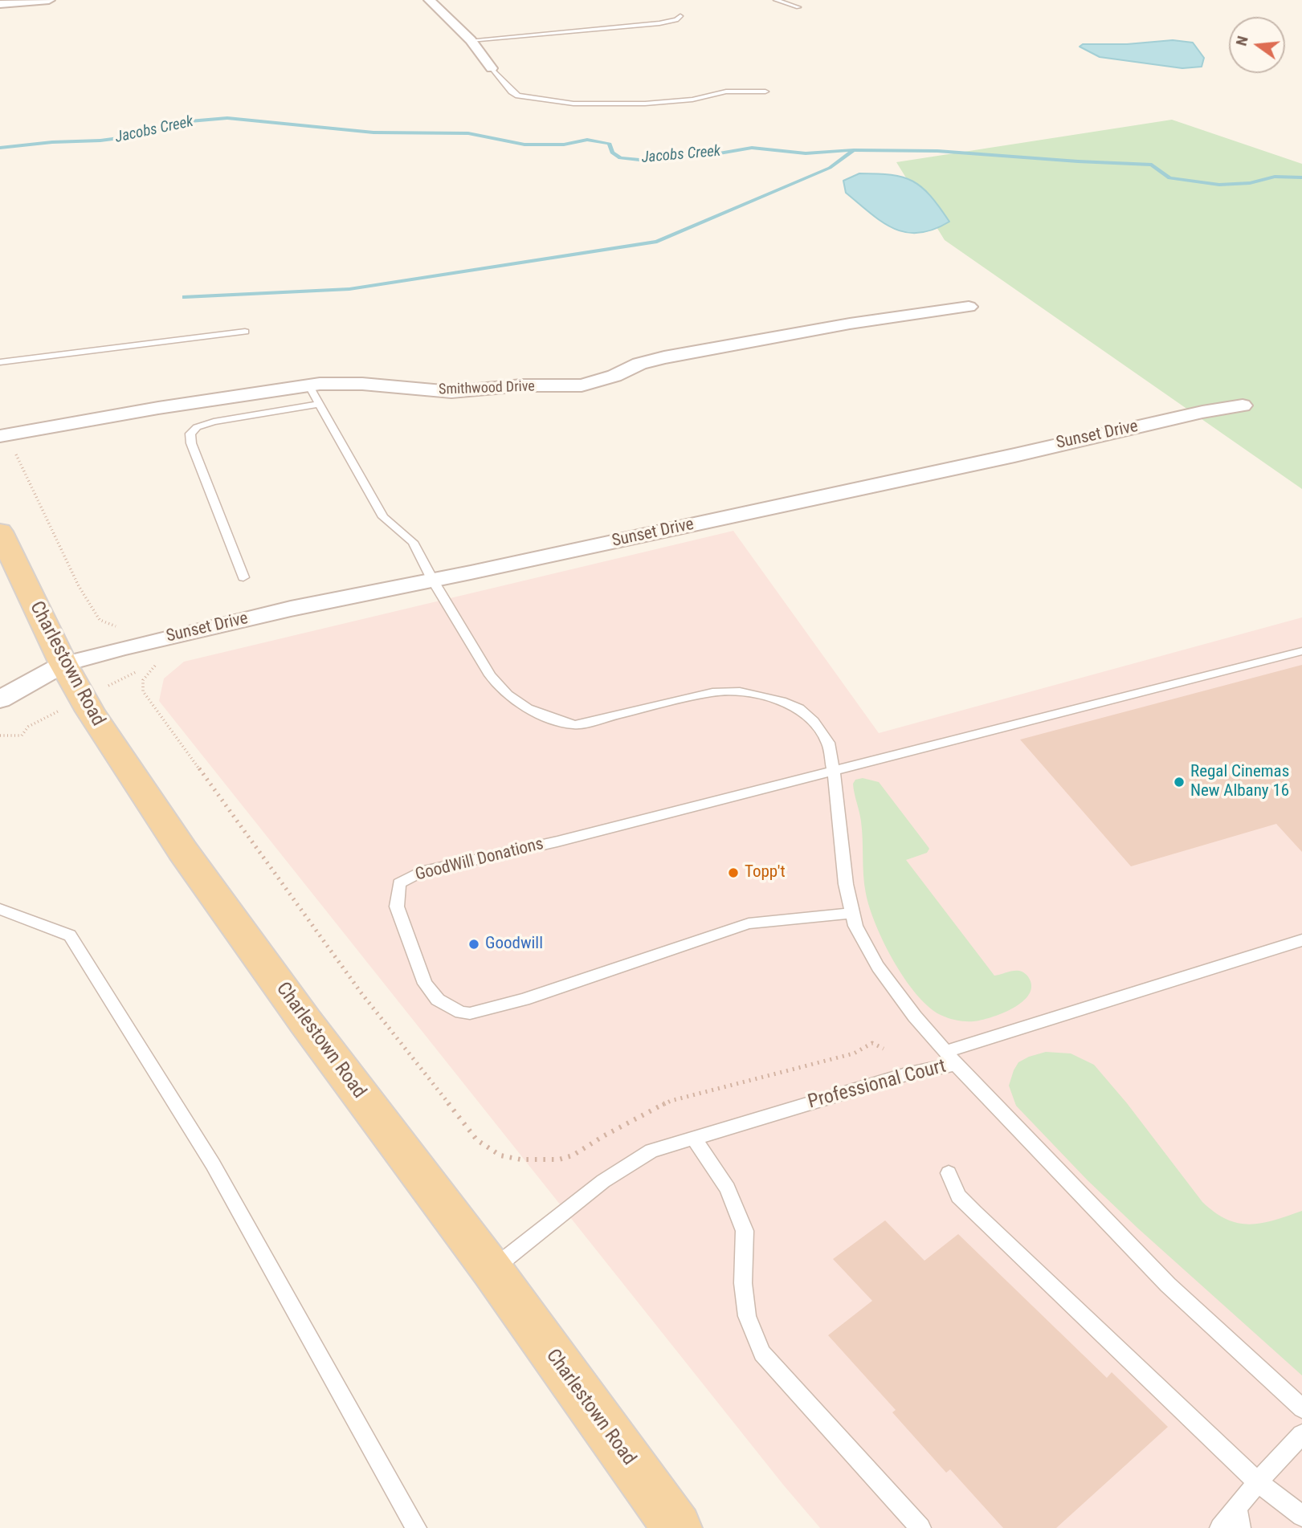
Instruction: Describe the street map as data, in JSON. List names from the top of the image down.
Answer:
{
  "streets": {
    "main road": ["Charlestown Road"],
    "street": ["Smithwood Drive", "Sunset Drive"],
    "lane": ["GoodWill Donations", "Professional Court"]
  },
  "crossings": [
    ["Sunset Drive", "Charlestown Road"],
    ["Charlestown Road", "Professional Court"]
  ],
  "water": ["Jacobs Creek"],
  "places": ["Regal Cinemas New Albany 16", "Topp't", "Goodwill"],
  "north": "left"
}
